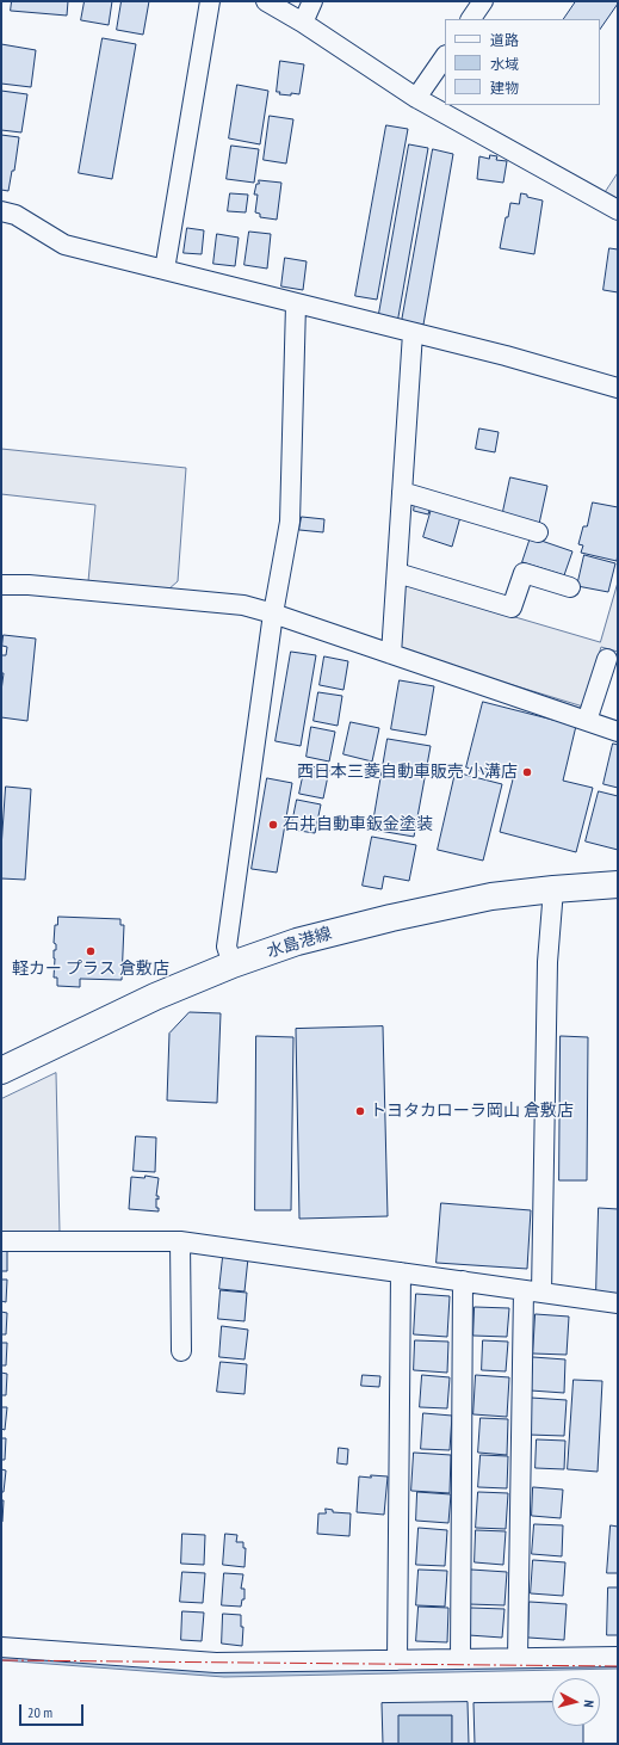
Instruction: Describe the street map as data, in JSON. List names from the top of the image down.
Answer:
{
  "streets": {
    "main road": ["水島港線"]
  },
  "places": [
    "西日本三菱自動車販売 小溝店",
    "石井自動車鈑金塗装",
    "軽カー プラス 倉敷店",
    "トヨタカローラ岡山 倉敷店"
  ],
  "legend": ["道路", "水域", "建物"],
  "scale_bar": "20 m",
  "north": "right"
}
